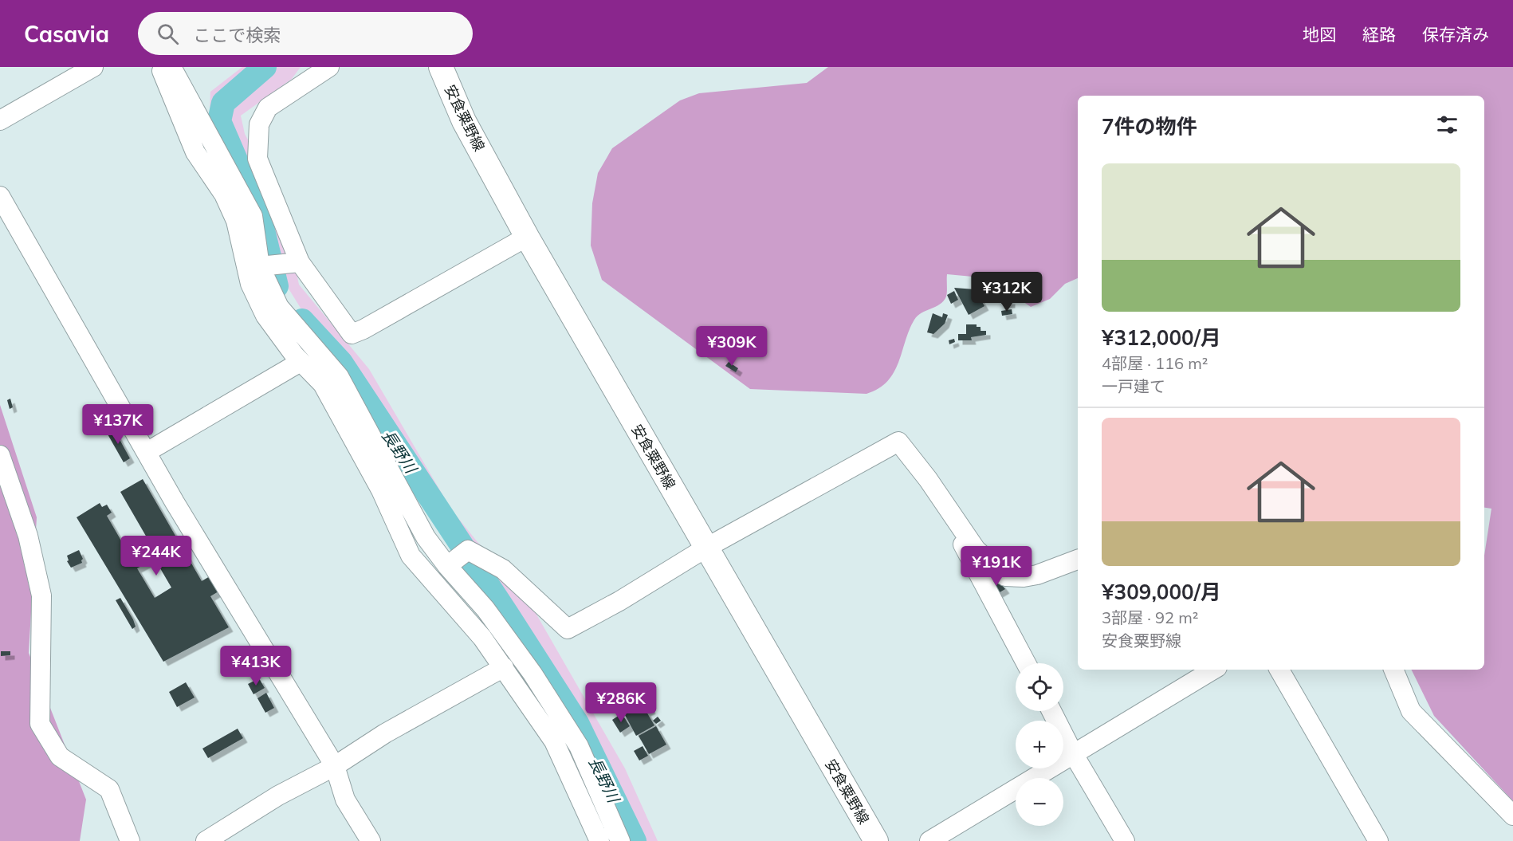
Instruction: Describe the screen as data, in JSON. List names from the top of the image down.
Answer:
{
  "streets": {
    "main road": ["安食粟野線"]
  },
  "water": ["長野川"],
  "page": {
    "header": "Casavia",
    "search": "ここで検索",
    "nav": ["地図", "経路", "保存済み"],
    "heading": "7件の物件",
    "list": [
      {
        "name": "¥312,000/月",
        "note": "4部屋 · 116 m² · 一戸建て"
      },
      {
        "name": "¥309,000/月",
        "note": "3部屋 · 92 m² · 安食粟野線"
      }
    ],
    "price": [
      "¥312K",
      "¥309K",
      "¥137K",
      "¥244K",
      "¥191K",
      "¥413K",
      "¥286K"
    ],
    "map_buttons": ["+", "−"]
  }
}
